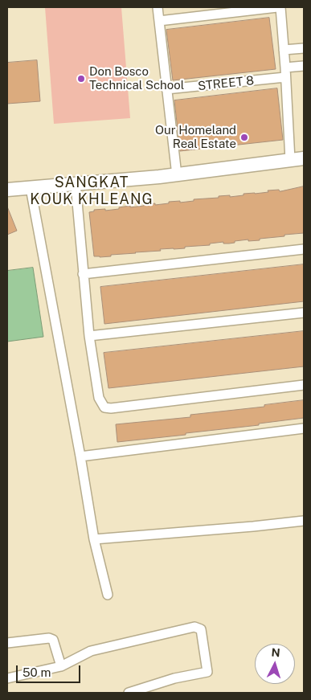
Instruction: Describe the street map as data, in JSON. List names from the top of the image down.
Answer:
{
  "streets": {
    "street": ["STREET 8"]
  },
  "districts": ["SANGKAT KOUK KHLEANG"],
  "places": ["Don Bosco Technical School", "Our Homeland Real Estate"],
  "scale_bar": "50 m",
  "north": "top"
}
